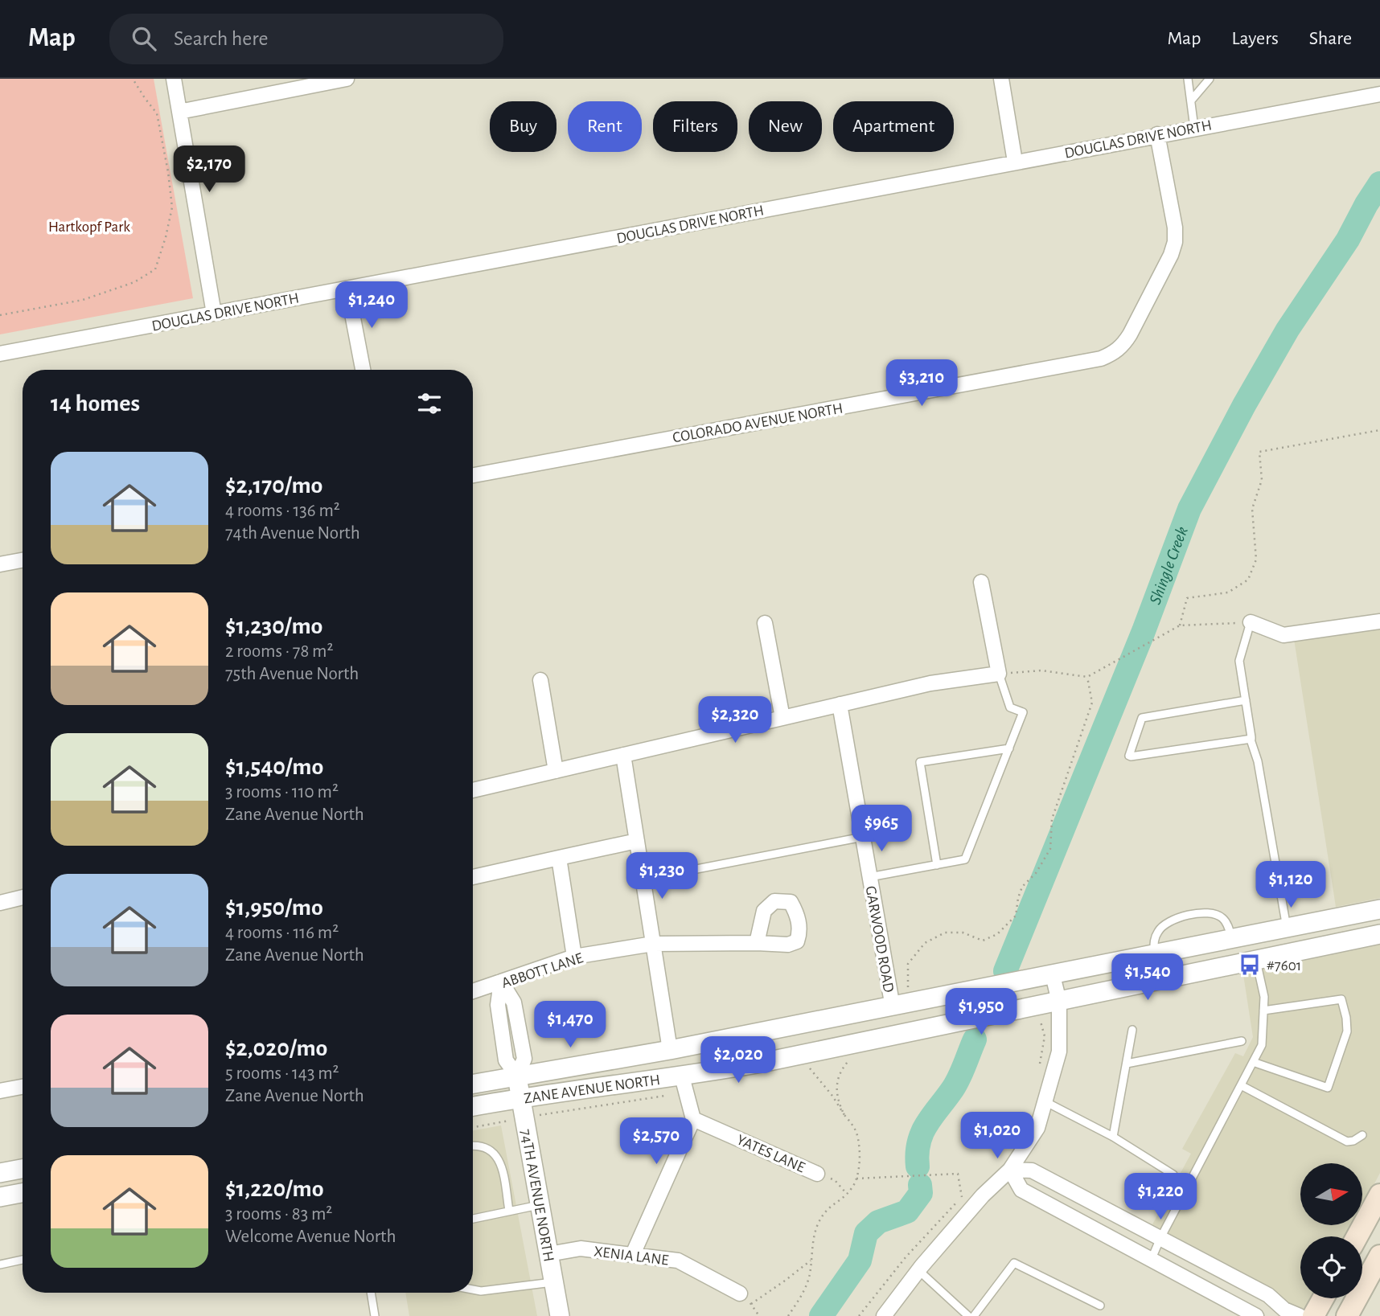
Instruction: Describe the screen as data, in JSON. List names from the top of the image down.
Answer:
{
  "streets": {
    "street": [
      "DOUGLAS DRIVE NORTH",
      "COLORADO AVENUE NORTH",
      "GARWOOD ROAD",
      "ABBOTT LANE",
      "ZANE AVENUE NORTH",
      "YATES LANE",
      "74TH AVENUE NORTH",
      "XENIA LANE"
    ]
  },
  "crossings": [
    ["DOUGLAS DRIVE NORTH", "COLORADO AVENUE NORTH"],
    ["GARWOOD ROAD", "ZANE AVENUE NORTH"],
    ["ZANE AVENUE NORTH", "74TH AVENUE NORTH"],
    ["74TH AVENUE NORTH", "XENIA LANE"]
  ],
  "water": ["Shingle Creek"],
  "parks": ["Hartkopf Park"],
  "places": {
    "bus stop": ["#7601"]
  },
  "north": "right",
  "page": {
    "header": "Map",
    "search": "Search here",
    "nav": ["Map", "Layers", "Share"],
    "chip": [
      "Buy",
      "Rent",
      "Filters",
      "New",
      "Apartment"
    ],
    "price": [
      "$2,170",
      "$1,240",
      "$3,210",
      "$2,320",
      "$965",
      "$1,230",
      "$1,120",
      "$1,540",
      "$1,950",
      "$1,470",
      "$2,020",
      "$1,020",
      "$2,570",
      "$1,220"
    ],
    "heading": "14 homes",
    "list": [
      {
        "name": "$2,170/mo",
        "note": "4 rooms · 136 m² · 74th Avenue North"
      },
      {
        "name": "$1,230/mo",
        "note": "2 rooms · 78 m² · 75th Avenue North"
      },
      {
        "name": "$1,540/mo",
        "note": "3 rooms · 110 m² · Zane Avenue North"
      },
      {
        "name": "$1,950/mo",
        "note": "4 rooms · 116 m² · Zane Avenue North"
      },
      {
        "name": "$2,020/mo",
        "note": "5 rooms · 143 m² · Zane Avenue North"
      },
      {
        "name": "$1,220/mo",
        "note": "3 rooms · 83 m² · Welcome Avenue North"
      }
    ]
  }
}
